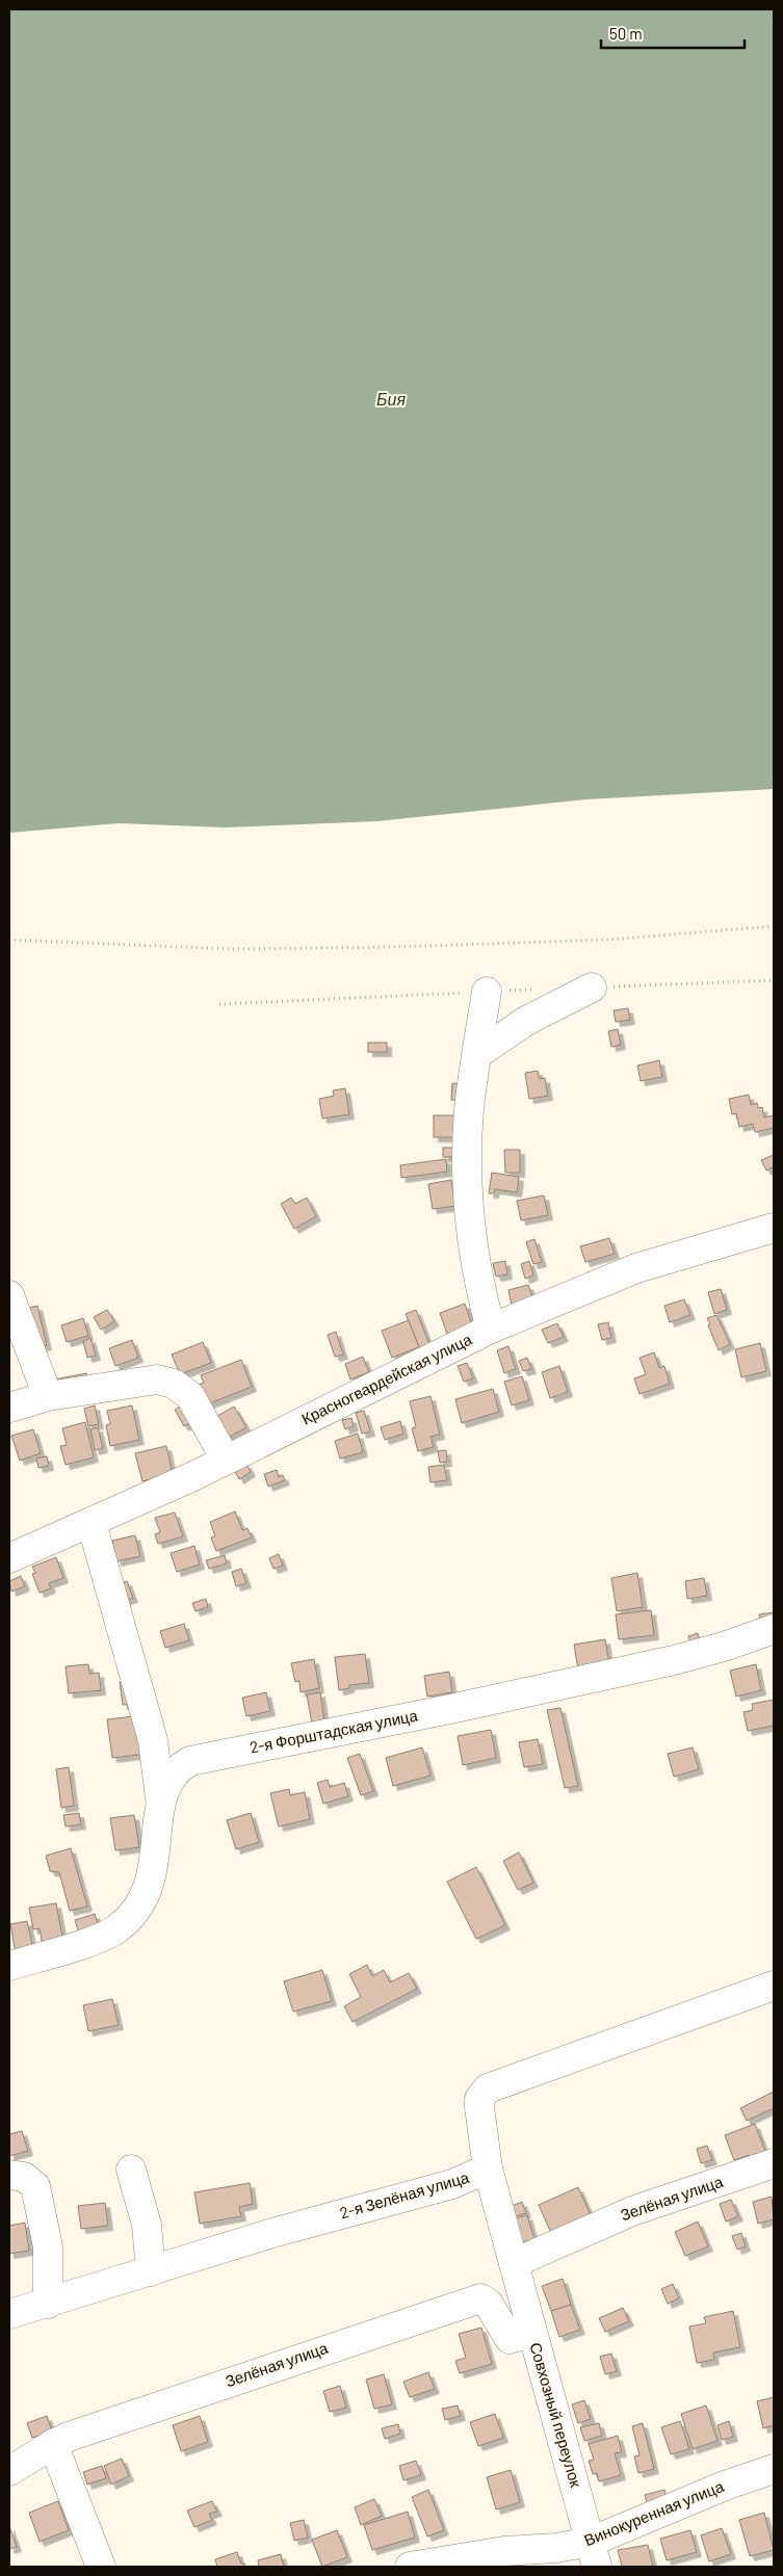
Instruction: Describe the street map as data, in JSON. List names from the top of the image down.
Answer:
{
  "streets": {
    "street": [
      "Красногвардейская улица",
      "2-я Форштадская улица",
      "2-я Зелёная улица",
      "Зелёная улица",
      "Совхозный переулок",
      "Винокуренная улица"
    ]
  },
  "crossings": [
    ["2-я Зелёная улица", "Совхозный переулок"],
    ["Зелёная улица", "Совхозный переулок"],
    ["Совхозный переулок", "Винокуренная улица"]
  ],
  "water": ["Бия"],
  "scale_bar": "50 m"
}
